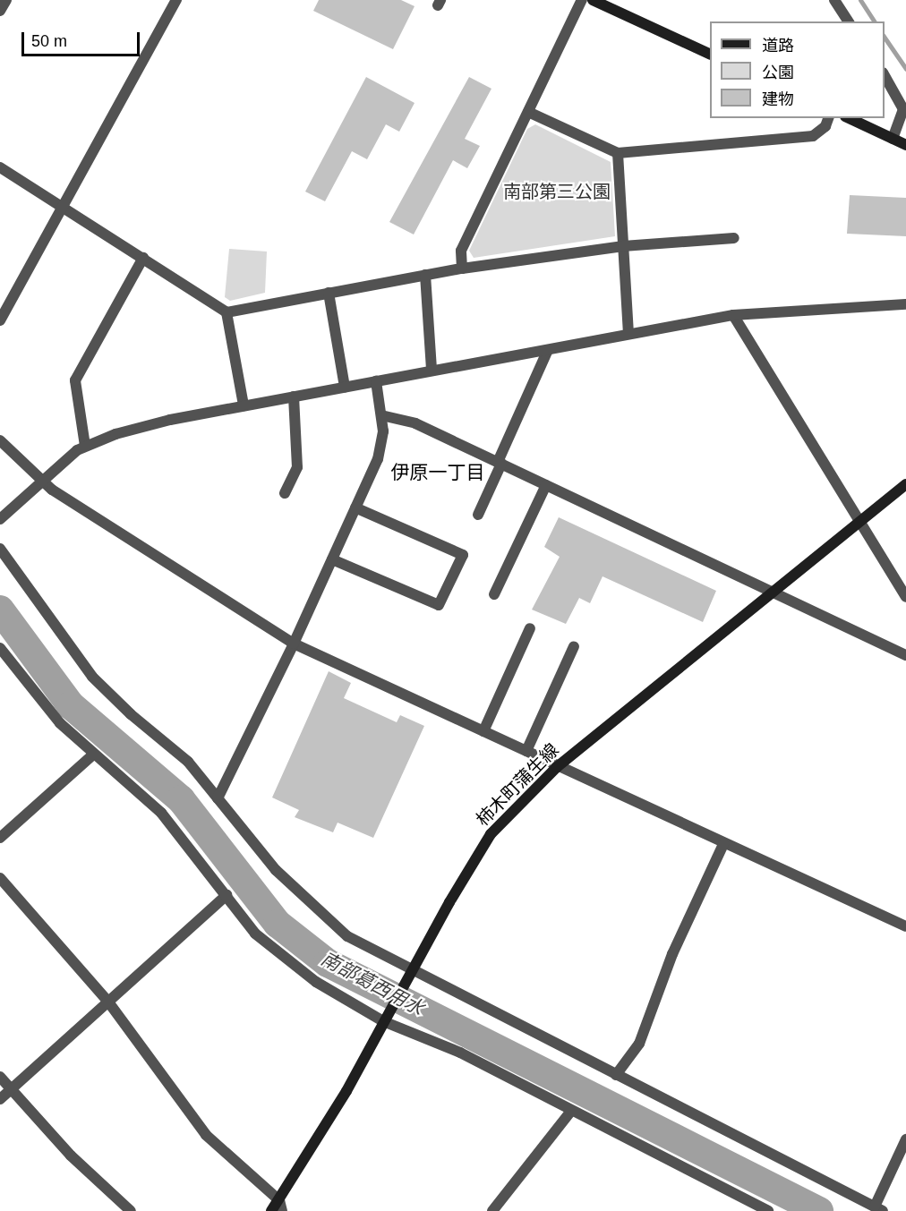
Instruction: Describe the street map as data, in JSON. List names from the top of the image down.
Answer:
{
  "streets": {
    "main road": ["柿木町蒲生線"]
  },
  "districts": ["伊原一丁目"],
  "water": ["南部葛西用水"],
  "parks": ["南部第三公園"],
  "legend": ["道路", "公園", "建物"],
  "scale_bar": "50 m"
}
